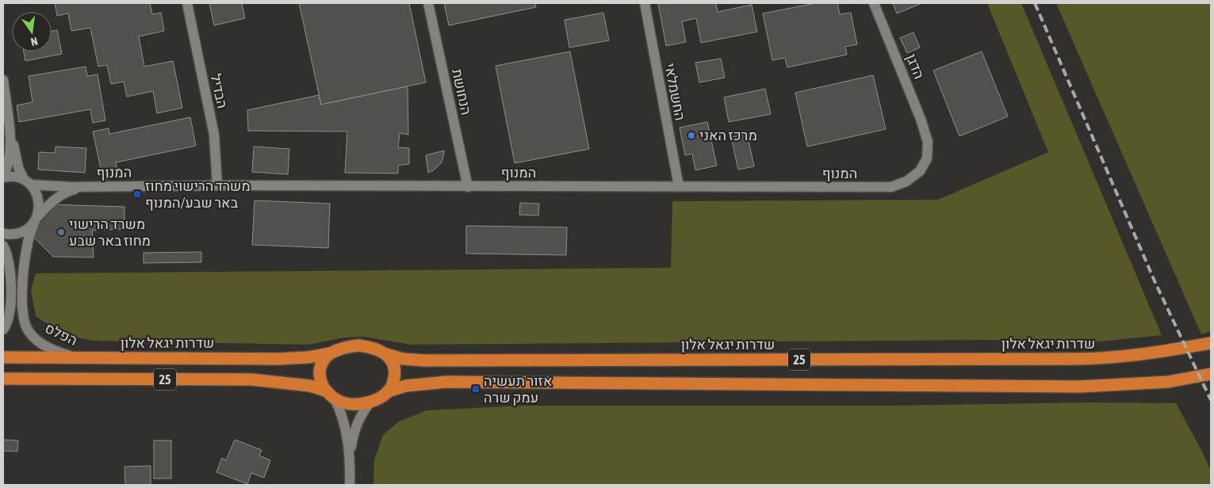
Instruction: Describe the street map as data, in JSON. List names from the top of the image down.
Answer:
{
  "streets": {
    "highway": ["שדרות יגאל אלון", "25"],
    "street": [
      "הדגן",
      "הבדיל",
      "הנחושת",
      "החשמלאי",
      "המנוף",
      "הפלס"
    ]
  },
  "crossings": [
    ["הדגן", "המנוף"],
    ["הבדיל", "המנוף"],
    ["הנחושת", "המנוף"],
    ["החשמלאי", "המנוף"],
    ["המנוף", "הפלס"],
    ["הפלס", "שדרות יגאל אלון"],
    ["שדרות יגאל אלון", "25"]
  ],
  "places": {
    "other": ["מרכז האני", "משרד הרישוי מחוז באר שבע"],
    "transit": ["משרד הרישוי מחוז באר שבע/המנוף", "אזור תעשיה עמק שרה"]
  },
  "north": "bottom"
}
